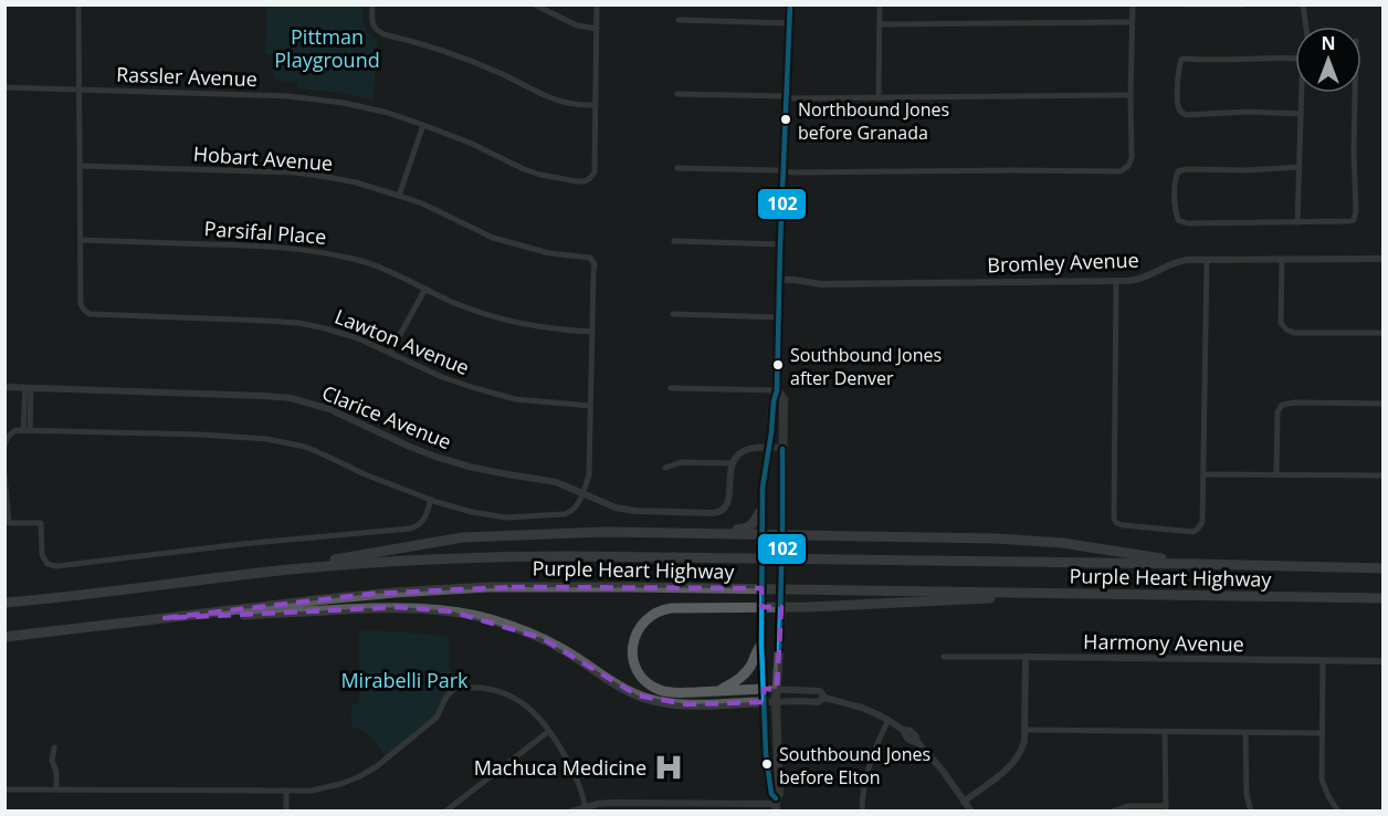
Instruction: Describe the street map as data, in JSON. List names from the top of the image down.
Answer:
{
  "streets": {
    "highway": ["Purple Heart Highway"],
    "street": [
      "Rassler Avenue",
      "Hobart Avenue",
      "Parsifal Place",
      "Bromley Avenue",
      "Lawton Avenue",
      "Clarice Avenue",
      "Harmony Avenue"
    ]
  },
  "crossings": [
    ["Hobart Avenue", "Parsifal Place"],
    ["Parsifal Place", "Lawton Avenue"]
  ],
  "parks": ["Pittman Playground", "Mirabelli Park"],
  "places": {
    "other": ["Northbound Jones before Granada", "Southbound Jones after Denver", "Southbound Jones before Elton"],
    "hospital": ["Machuca Medicine"]
  },
  "lines": ["transit line 102"],
  "north": "top"
}
